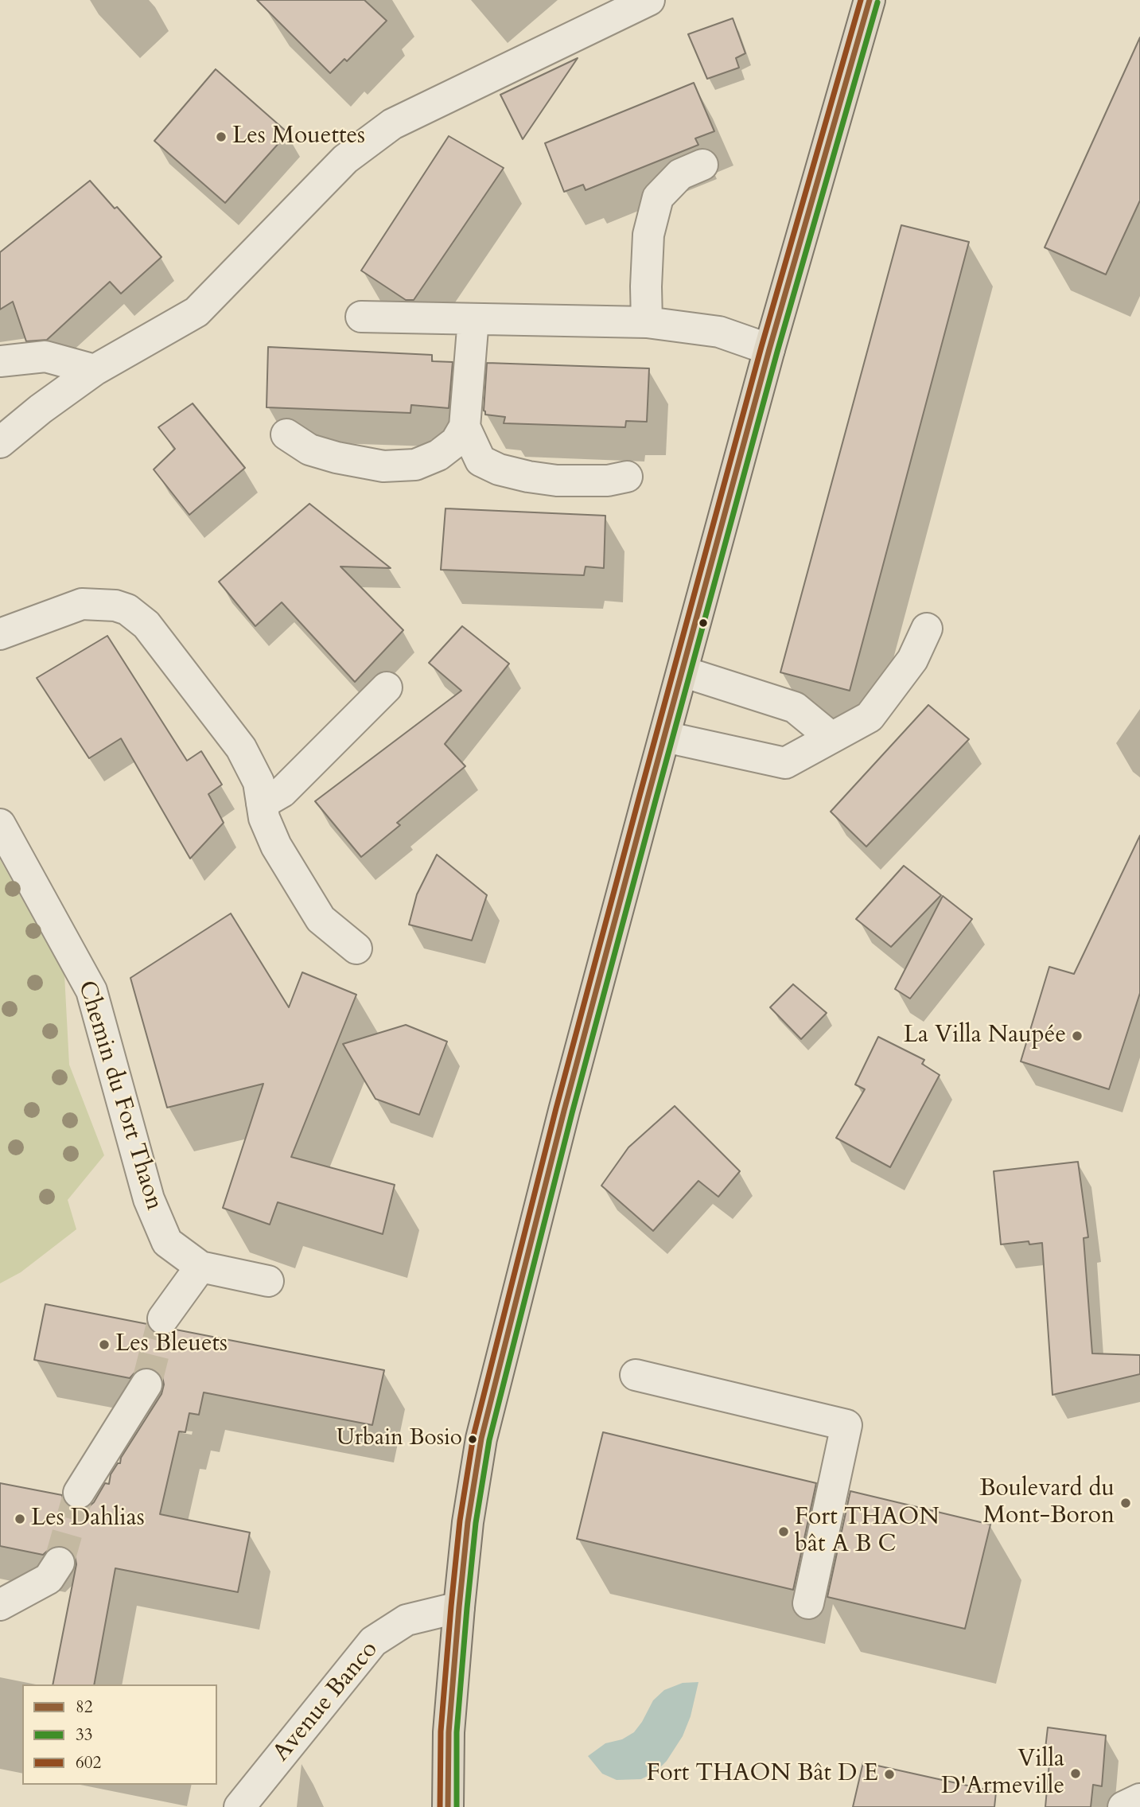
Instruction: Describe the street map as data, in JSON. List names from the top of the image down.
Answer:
{
  "streets": {
    "street": ["Chemin du Fort Thaon", "Avenue Banco"]
  },
  "places": [
    "Les Mouettes",
    "La Villa Naupée",
    "Les Bleuets",
    "Urbain Bosio",
    "Boulevard du Mont-Boron",
    "Les Dahlias",
    "Fort THAON bât A B C",
    "Villa D'Armeville",
    "Fort THAON Bât D E"
  ],
  "lines": ["transit line 82", "transit line 602", "transit line 33"],
  "legend": ["82", "33", "602"]
}
